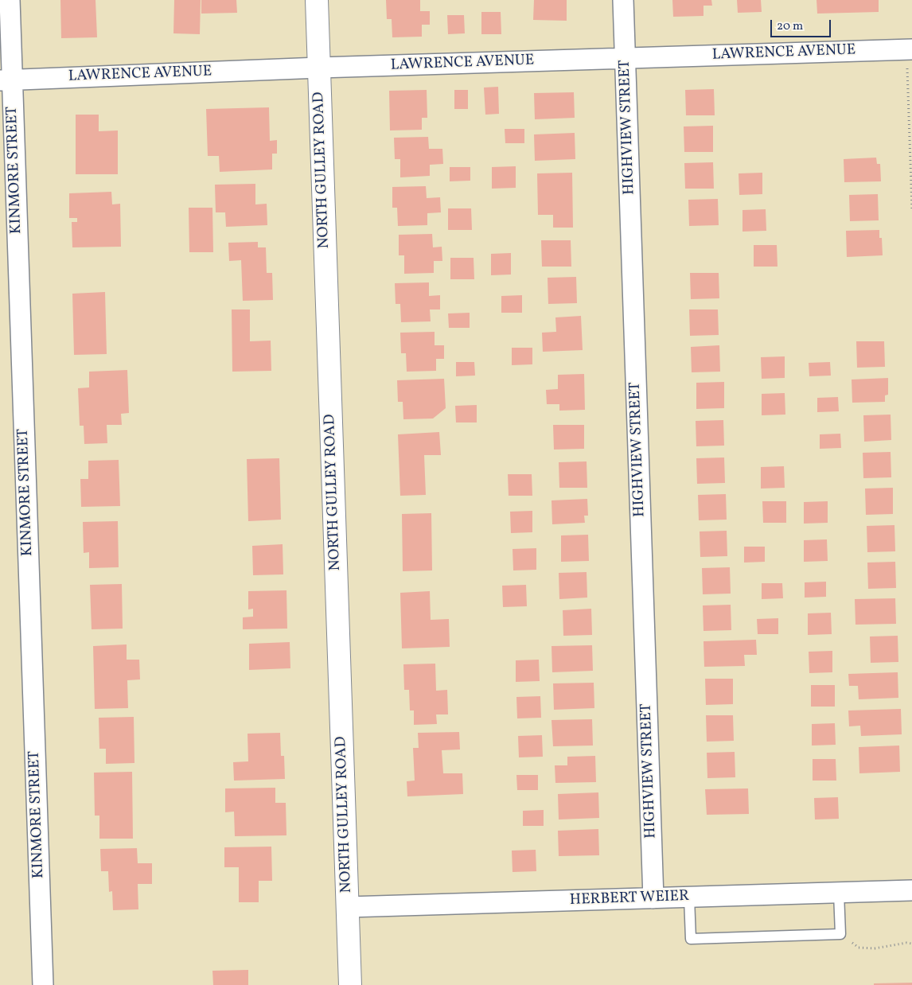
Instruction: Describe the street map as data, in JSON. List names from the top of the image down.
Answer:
{
  "streets": {
    "street": [
      "LAWRENCE AVENUE",
      "HIGHVIEW STREET",
      "KINMORE STREET",
      "NORTH GULLEY ROAD",
      "HERBERT WEIER"
    ]
  },
  "crossings": [
    ["LAWRENCE AVENUE", "HIGHVIEW STREET"],
    ["LAWRENCE AVENUE", "KINMORE STREET"],
    ["LAWRENCE AVENUE", "NORTH GULLEY ROAD"],
    ["HIGHVIEW STREET", "HERBERT WEIER"],
    ["NORTH GULLEY ROAD", "HERBERT WEIER"]
  ],
  "scale_bar": "20 m"
}
